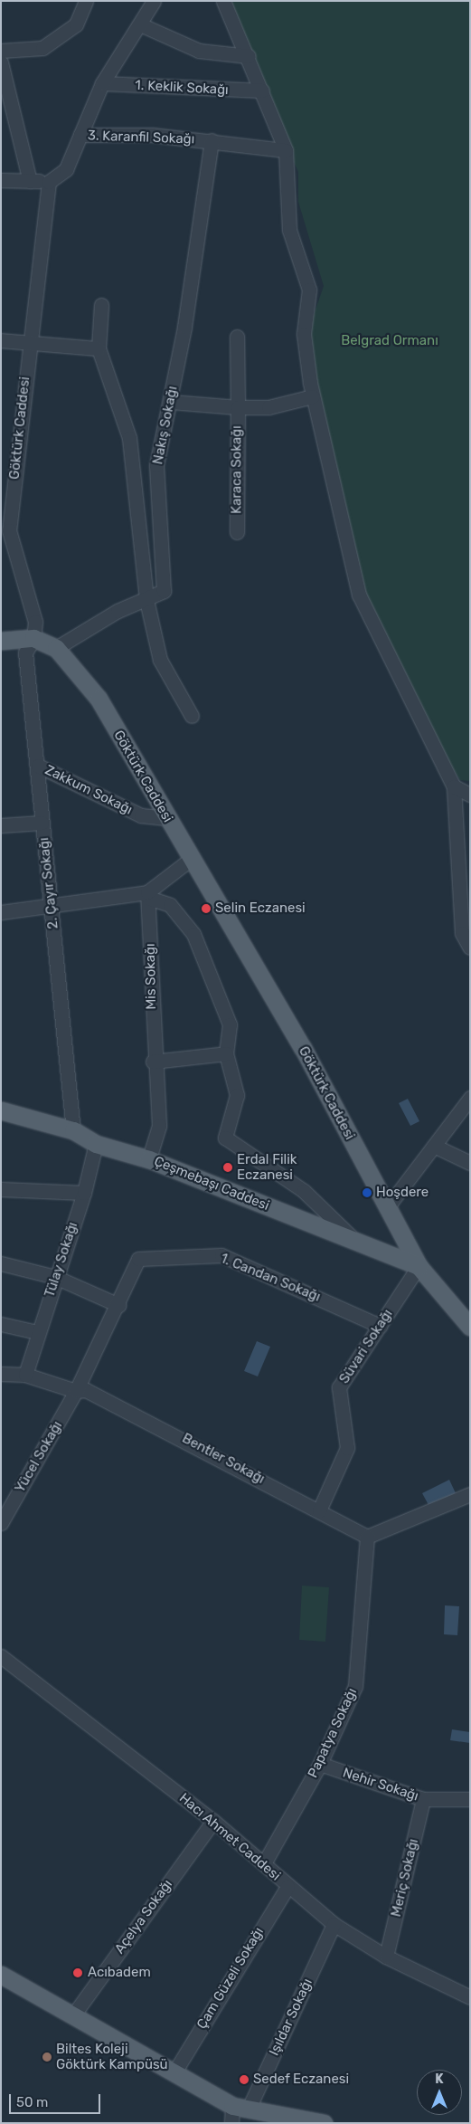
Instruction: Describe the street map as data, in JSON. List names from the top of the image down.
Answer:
{
  "streets": {
    "main road": ["Göktürk Caddesi", "Çeşmebaşı Caddesi"],
    "street": [
      "1. Keklik Sokağı",
      "3. Karanfil Sokağı",
      "Nakış Sokağı",
      "Karaca Sokağı",
      "Zakkum Sokağı",
      "2. Çayır Sokağı",
      "Mis Sokağı",
      "Tülay Sokağı",
      "1. Candan Sokağı",
      "Süvari Sokağı",
      "Yücel Sokağı",
      "Bentler Sokağı",
      "Papatya Sokağı",
      "Nehir Sokağı",
      "Hacı Ahmet Caddesi",
      "Meriç Sokağı",
      "Açelya Sokağı",
      "Çam Güzeli Sokağı",
      "Işıldar Sokağı"
    ]
  },
  "crossings": [
    ["3. Karanfil Sokağı", "Nakış Sokağı"],
    ["3. Karanfil Sokağı", "Göktürk Caddesi"],
    ["Nakış Sokağı", "Göktürk Caddesi"],
    ["Göktürk Caddesi", "Zakkum Sokağı"],
    ["Göktürk Caddesi", "2. Çayır Sokağı"],
    ["Göktürk Caddesi", "Çeşmebaşı Caddesi"],
    ["Göktürk Caddesi", "Süvari Sokağı"],
    ["Zakkum Sokağı", "2. Çayır Sokağı"],
    ["2. Çayır Sokağı", "Çeşmebaşı Caddesi"],
    ["Mis Sokağı", "Çeşmebaşı Caddesi"],
    ["Çeşmebaşı Caddesi", "Tülay Sokağı"],
    ["Çeşmebaşı Caddesi", "Süvari Sokağı"],
    ["Tülay Sokağı", "Bentler Sokağı"],
    ["1. Candan Sokağı", "Süvari Sokağı"],
    ["1. Candan Sokağı", "Yücel Sokağı"],
    ["1. Candan Sokağı", "Bentler Sokağı"],
    ["Süvari Sokağı", "Bentler Sokağı"],
    ["Yücel Sokağı", "Bentler Sokağı"],
    ["Bentler Sokağı", "Papatya Sokağı"],
    ["Papatya Sokağı", "Nehir Sokağı"],
    ["Papatya Sokağı", "Hacı Ahmet Caddesi"],
    ["Nehir Sokağı", "Meriç Sokağı"],
    ["Hacı Ahmet Caddesi", "Meriç Sokağı"],
    ["Hacı Ahmet Caddesi", "Açelya Sokağı"],
    ["Hacı Ahmet Caddesi", "Çam Güzeli Sokağı"],
    ["Hacı Ahmet Caddesi", "Işıldar Sokağı"]
  ],
  "parks": ["Belgrad Ormanı"],
  "places": [
    "Selin Eczanesi",
    "Erdal Filik Eczanesi",
    "Hoşdere",
    "Acıbadem",
    "Biltes Koleji Göktürk Kampüsü",
    "Sedef Eczanesi"
  ],
  "scale_bar": "50 m",
  "north": "top"
}
